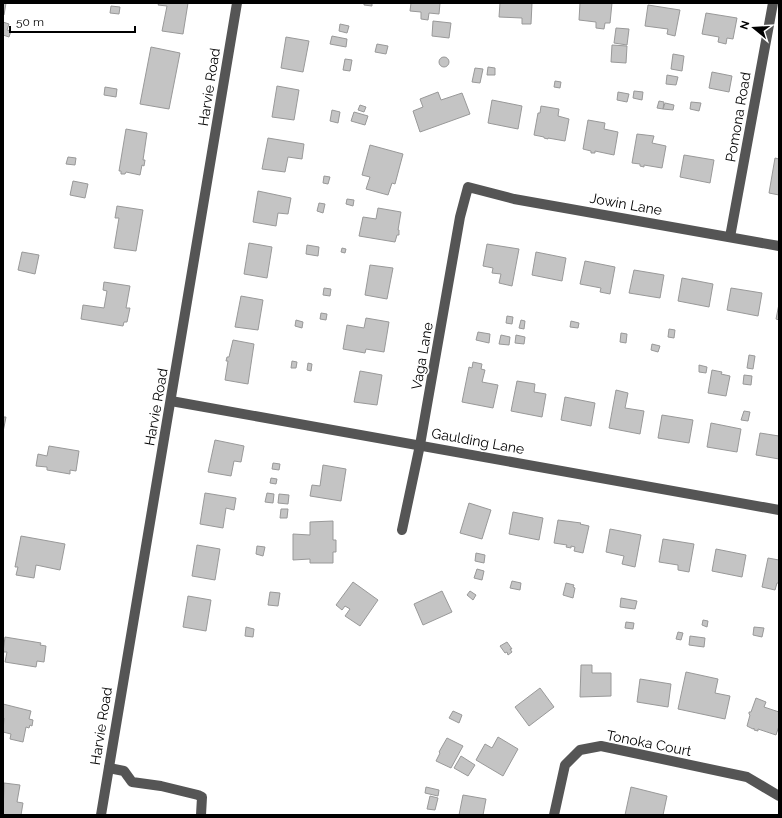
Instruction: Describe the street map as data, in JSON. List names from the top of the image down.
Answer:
{
  "streets": {
    "street": [
      "Harvie Road",
      "Pomona Road",
      "Jowin Lane",
      "Vaga Lane",
      "Gaulding Lane",
      "Tonoka Court"
    ]
  },
  "crossings": [
    ["Harvie Road", "Gaulding Lane"],
    ["Pomona Road", "Jowin Lane"],
    ["Jowin Lane", "Vaga Lane"],
    ["Vaga Lane", "Gaulding Lane"]
  ],
  "scale_bar": "50 m",
  "north": "left"
}
